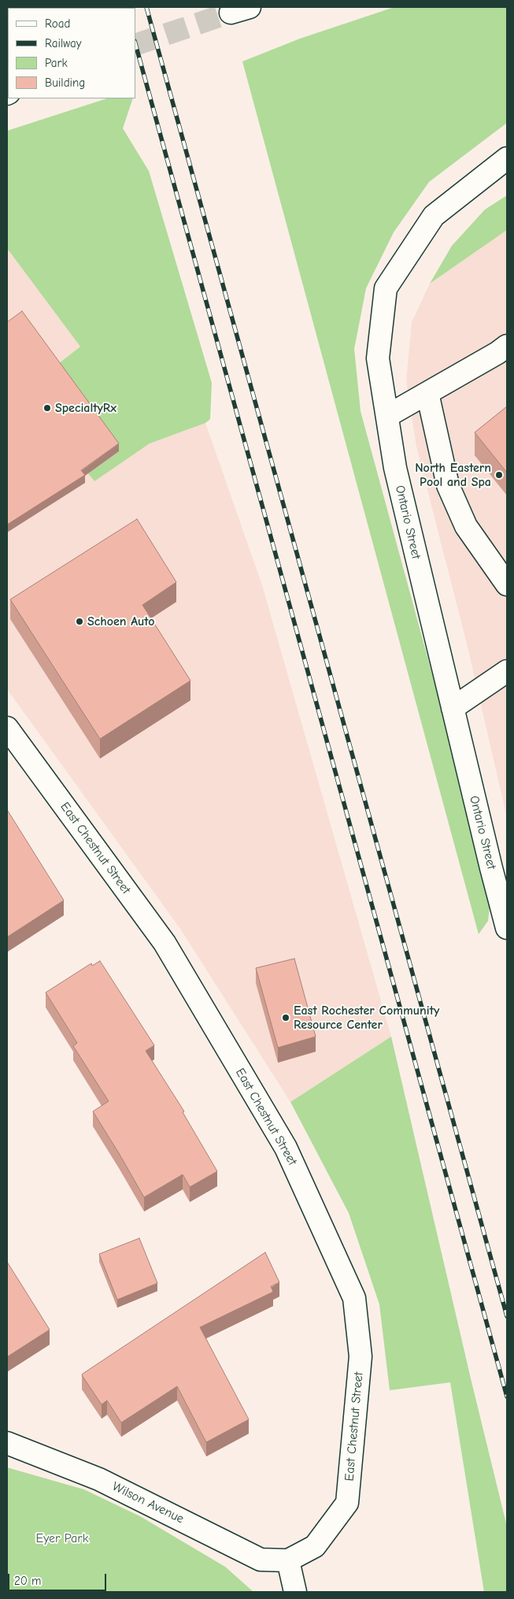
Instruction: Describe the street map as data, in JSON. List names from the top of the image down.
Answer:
{
  "streets": {
    "street": ["Ontario Street", "East Chestnut Street", "Wilson Avenue"]
  },
  "crossings": [
    ["East Chestnut Street", "Wilson Avenue"]
  ],
  "parks": ["Eyer Park"],
  "places": [
    "SpecialtyRx",
    "North Eastern Pool and Spa",
    "Schoen Auto",
    "East Rochester Community Resource Center"
  ],
  "legend": [
    "Road",
    "Railway",
    "Park",
    "Building"
  ],
  "scale_bar": "20 m"
}
